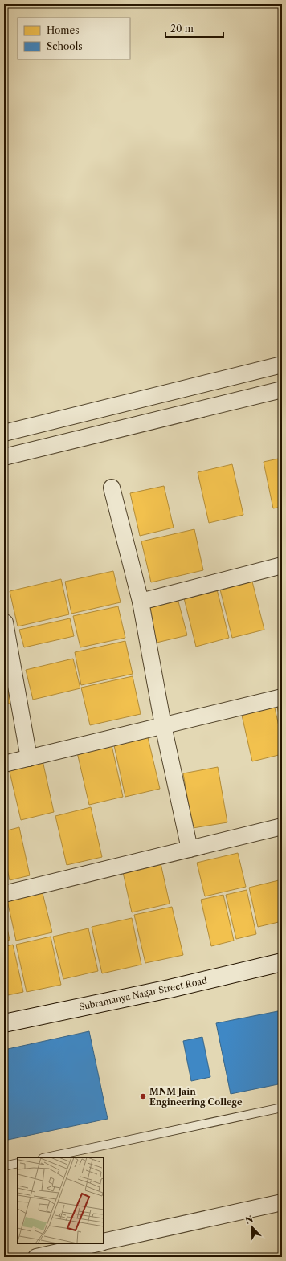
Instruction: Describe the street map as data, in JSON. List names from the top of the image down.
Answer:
{
  "streets": {
    "street": ["Subramanya Nagar Street Road"]
  },
  "places": ["MNM Jain Engineering College"],
  "legend": ["Homes", "Schools"],
  "scale_bar": "20 m",
  "north": "top"
}
